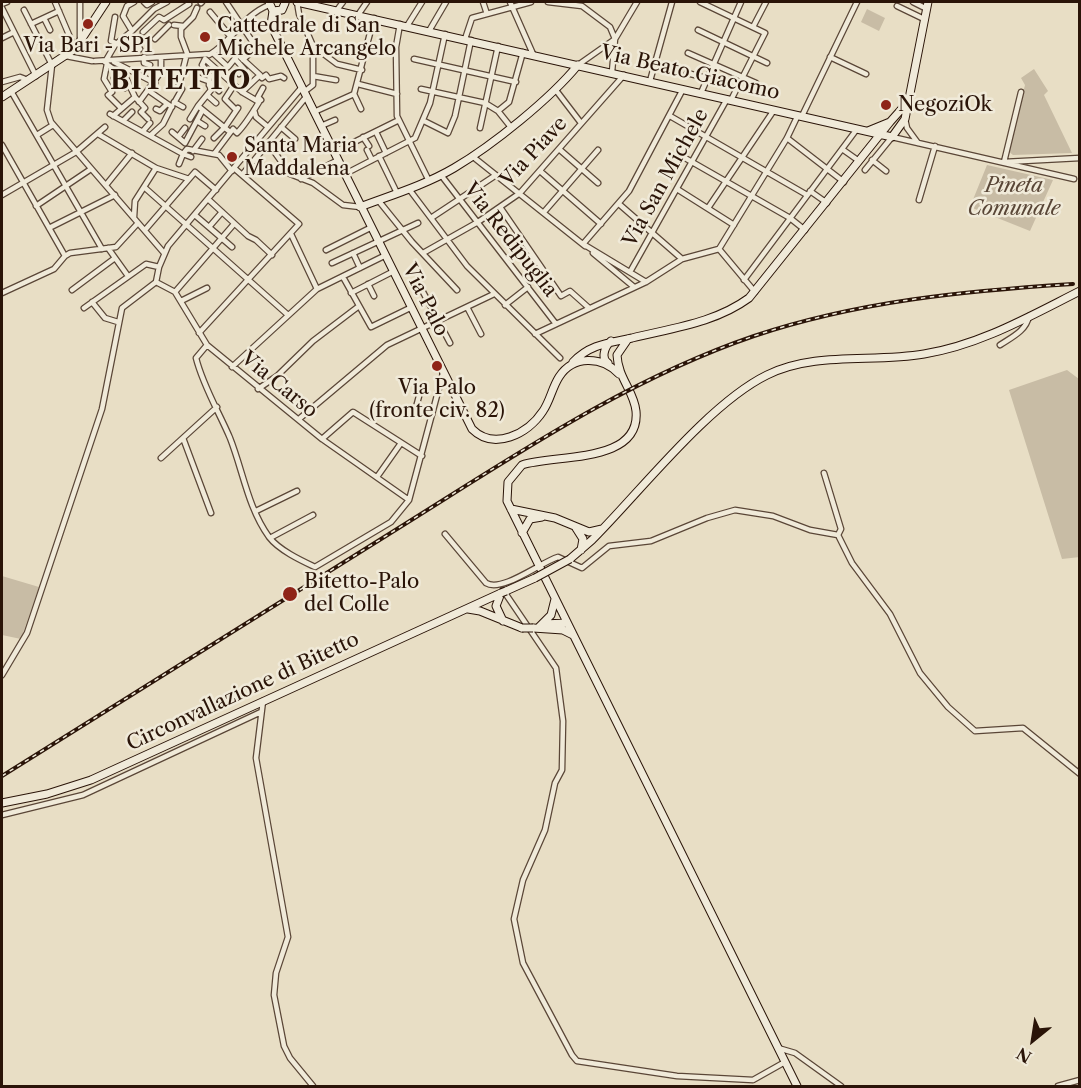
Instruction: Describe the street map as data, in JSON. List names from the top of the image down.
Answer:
{
  "streets": {
    "main road": ["Via Beato Giacomo", "Via Palo", "Circonvallazione di Bitetto"],
    "street": [
      "Via Piave",
      "Via San Michele",
      "Via Redipuglia",
      "Via Carso"
    ]
  },
  "crossings": [
    ["Via Beato Giacomo", "Via Piave"],
    ["Via Beato Giacomo", "Via San Michele"],
    ["Via Piave", "Via Redipuglia"]
  ],
  "districts": ["BITETTO"],
  "parks": ["Pineta Comunale"],
  "places": [
    "Via Bari - SP1",
    "Cattedrale di San Michele Arcangelo",
    "NegoziOk",
    "Santa Maria Maddalena",
    "Via Palo (fronte civ. 82)",
    "Bitetto-Palo del Colle"
  ],
  "north": "bottom left"
}
